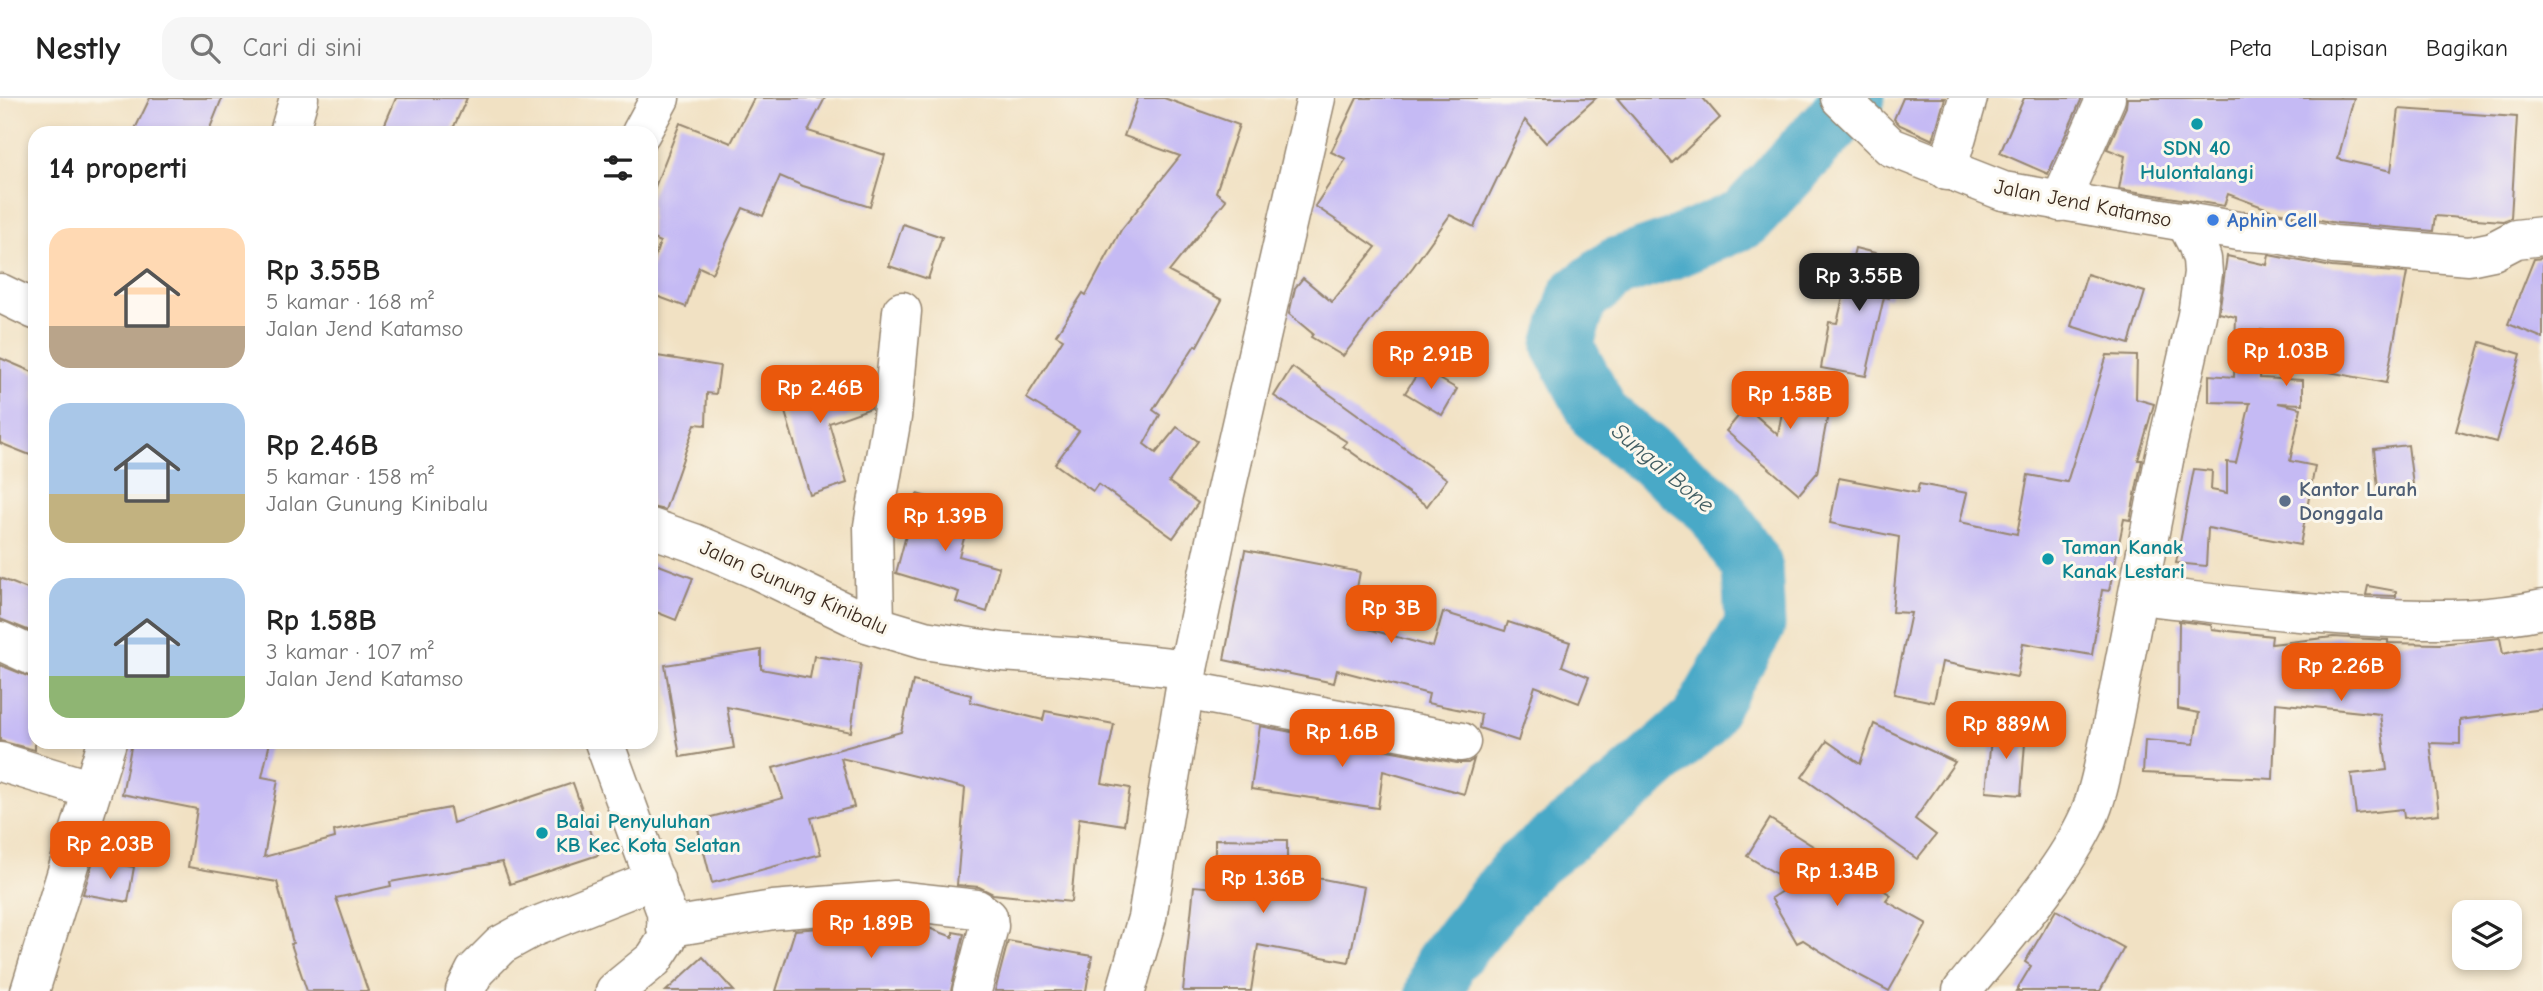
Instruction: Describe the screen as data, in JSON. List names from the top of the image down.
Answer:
{
  "streets": {
    "street": ["Jalan Jend Katamso", "Jalan Gunung Kinibalu"]
  },
  "water": ["Sungai Bone"],
  "places": [
    "SDN 40 Hulontalangi",
    "Aphin Cell",
    "Kantor Lurah Donggala",
    "Taman Kanak Kanak Lestari",
    "Balai Penyuluhan KB Kec Kota Selatan"
  ],
  "page": {
    "header": "Nestly",
    "search": "Cari di sini",
    "nav": ["Peta", "Lapisan", "Bagikan"],
    "heading": "14 properti",
    "list": [
      {
        "name": "Rp 3.55B",
        "note": "5 kamar · 168 m² · Jalan Jend Katamso"
      },
      {
        "name": "Rp 2.46B",
        "note": "5 kamar · 158 m² · Jalan Gunung Kinibalu"
      },
      {
        "name": "Rp 1.58B",
        "note": "3 kamar · 107 m² · Jalan Jend Katamso"
      }
    ],
    "price": [
      "Rp 3.55B",
      "Rp 1.03B",
      "Rp 2.91B",
      "Rp 2.46B",
      "Rp 1.58B",
      "Rp 1.39B",
      "Rp 3B",
      "Rp 2.26B",
      "Rp 889M",
      "Rp 1.6B",
      "Rp 2.03B",
      "Rp 1.34B",
      "Rp 1.36B",
      "Rp 1.89B"
    ]
  }
}
